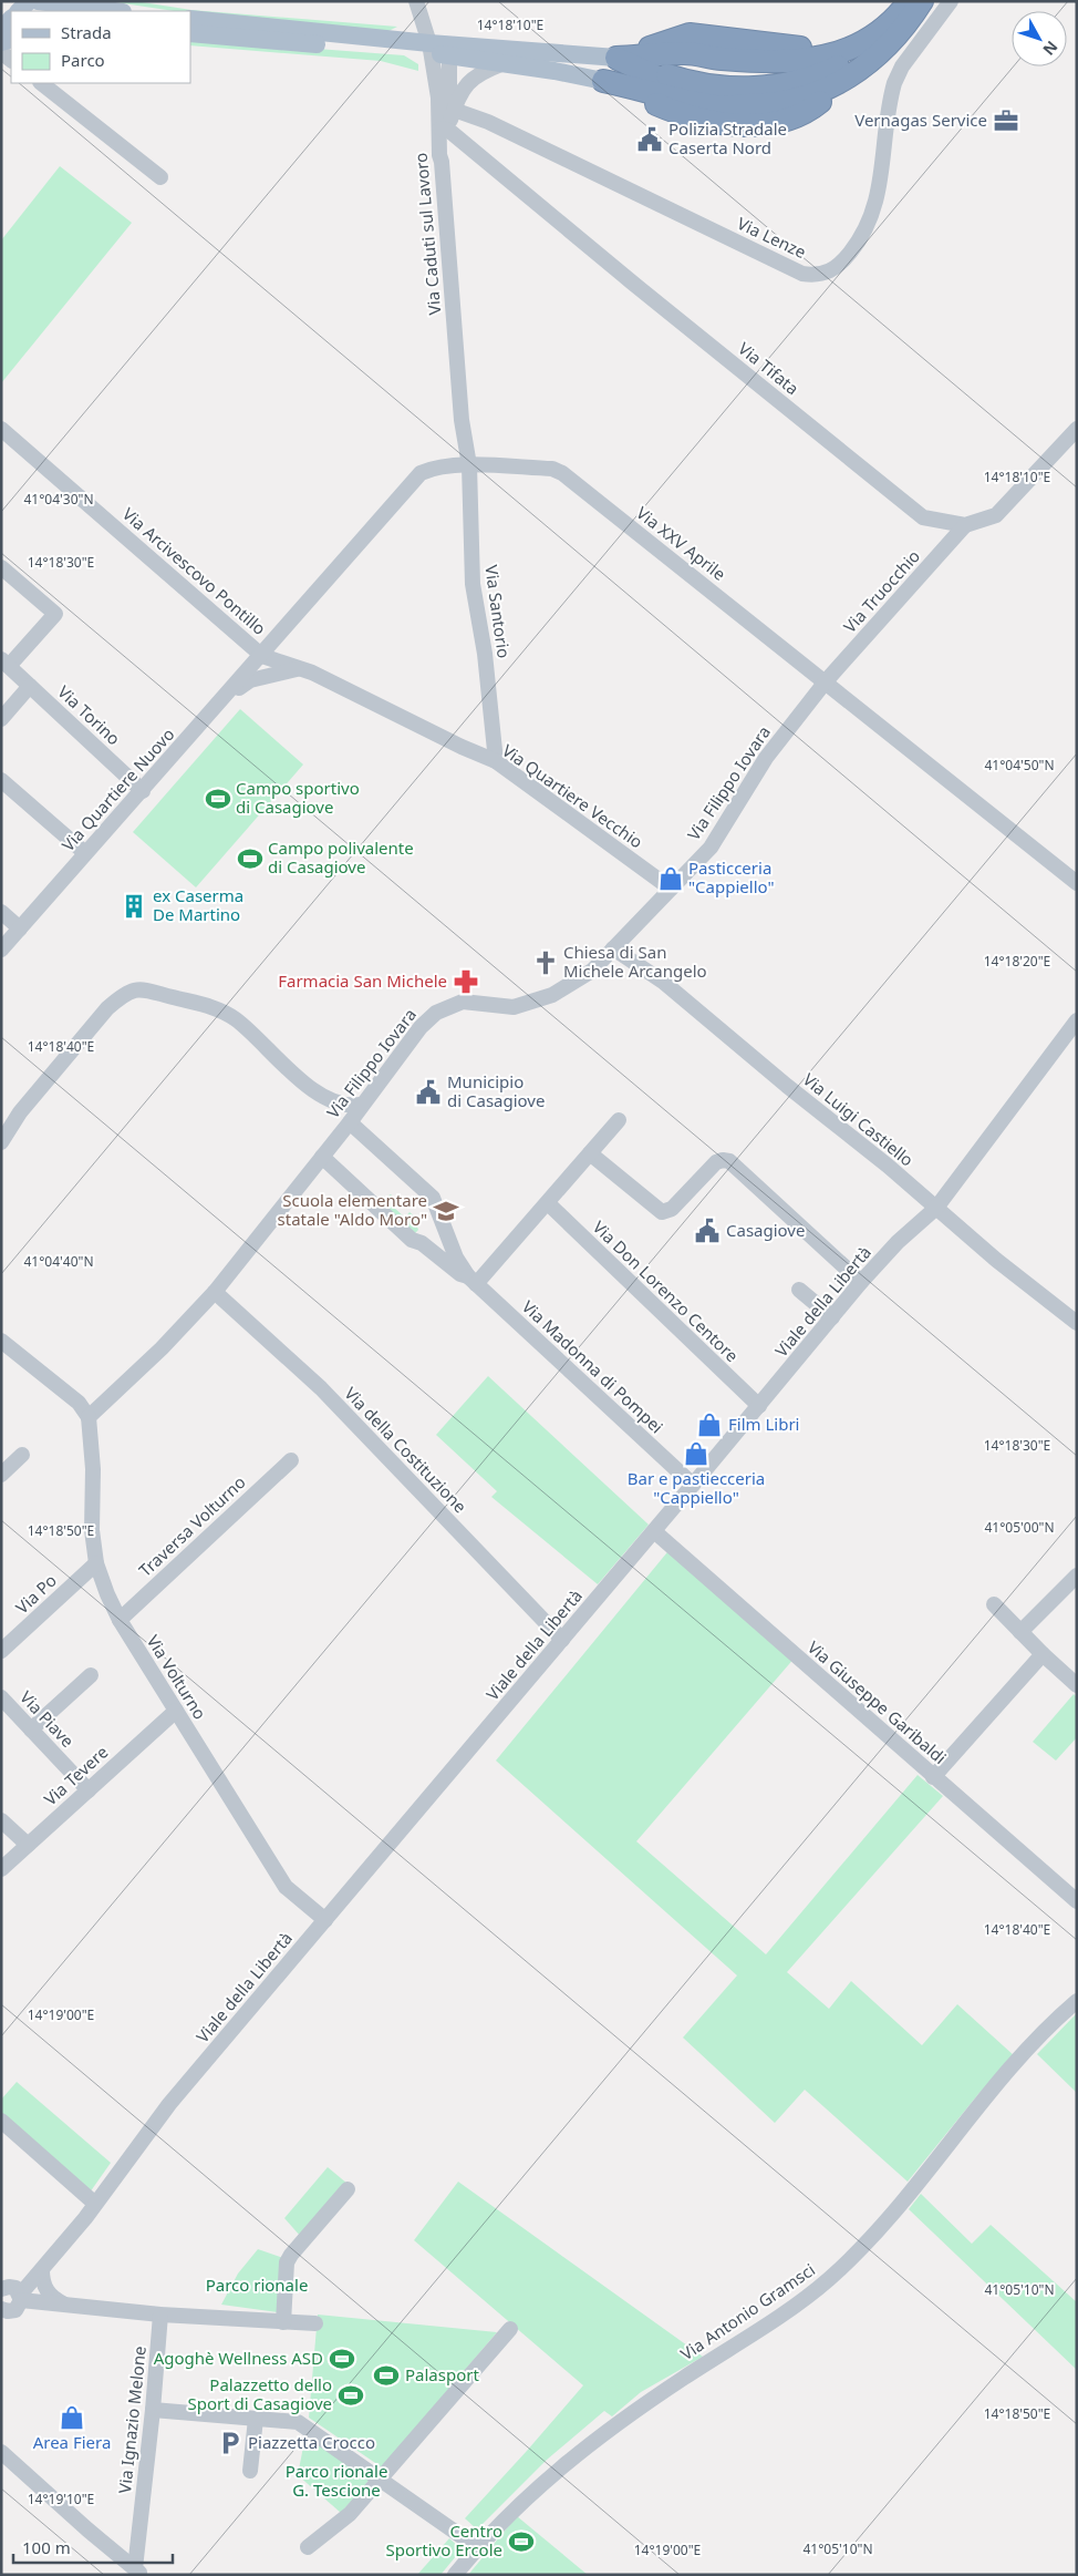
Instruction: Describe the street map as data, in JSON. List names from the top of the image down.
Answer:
{
  "streets": {
    "street": [
      "Via Caduti sul Lavoro",
      "Via Lenze",
      "Via Tifata",
      "Via XXV Aprile",
      "Via Arcivescovo Pontillo",
      "Via Truocchio",
      "Via Santorio",
      "Via Torino",
      "Via Filippo Iovara",
      "Via Quartiere Nuovo",
      "Via Quartiere Vecchio",
      "Via Luigi Castiello",
      "Via Don Lorenzo Centore",
      "Viale della Libertà",
      "Via Madonna di Pompei",
      "Via della Costituzione",
      "Traversa Volturno",
      "Via Po",
      "Via Volturno",
      "Via Giuseppe Garibaldi",
      "Via Piave",
      "Via Tevere",
      "Via Antonio Gramsci",
      "Via Ignazio Melone"
    ]
  },
  "crossings": [
    ["Via Caduti sul Lavoro", "Via Lenze"],
    ["Via Caduti sul Lavoro", "Via Tifata"],
    ["Via Caduti sul Lavoro", "Via XXV Aprile"],
    ["Via Caduti sul Lavoro", "Via Santorio"],
    ["Via Lenze", "Via Tifata"],
    ["Via Tifata", "Via Truocchio"],
    ["Via XXV Aprile", "Via Arcivescovo Pontillo"],
    ["Via XXV Aprile", "Via Truocchio"],
    ["Via XXV Aprile", "Via Santorio"],
    ["Via XXV Aprile", "Via Filippo Iovara"],
    ["Via XXV Aprile", "Via Quartiere Nuovo"],
    ["Via XXV Aprile", "Via Quartiere Vecchio"],
    ["Via Arcivescovo Pontillo", "Via Quartiere Nuovo"],
    ["Via Arcivescovo Pontillo", "Via Quartiere Vecchio"],
    ["Via Truocchio", "Via Filippo Iovara"],
    ["Via Santorio", "Via Quartiere Vecchio"],
    ["Via Torino", "Via Quartiere Nuovo"],
    ["Via Filippo Iovara", "Via Quartiere Vecchio"],
    ["Via Filippo Iovara", "Via Luigi Castiello"],
    ["Via Filippo Iovara", "Via della Costituzione"],
    ["Via Filippo Iovara", "Via Volturno"],
    ["Via Quartiere Nuovo", "Via Quartiere Vecchio"],
    ["Via Luigi Castiello", "Viale della Libertà"],
    ["Via Don Lorenzo Centore", "Viale della Libertà"],
    ["Viale della Libertà", "Via Madonna di Pompei"],
    ["Viale della Libertà", "Via della Costituzione"],
    ["Viale della Libertà", "Via Volturno"],
    ["Viale della Libertà", "Via Giuseppe Garibaldi"],
    ["Traversa Volturno", "Via Volturno"],
    ["Via Po", "Via Volturno"],
    ["Via Volturno", "Via Tevere"],
    ["Via Piave", "Via Tevere"]
  ],
  "parks": ["Parco rionale", "Parco rionale G. Tescione"],
  "places": {
    "office": ["Vernagas Service"],
    "public building": ["Polizia Stradale Caserta Nord", "Municipio di Casagiove", "Casagiove"],
    "sports": [
      "Campo sportivo di Casagiove",
      "Campo polivalente di Casagiove",
      "Agoghè Wellness ASD",
      "Palasport",
      "Palazzetto dello Sport di Casagiove",
      "Centro Sportivo Ercole"
    ],
    "shop": [
      "Pasticceria \"Cappiello\"",
      "Film Libri",
      "Bar e pastiecceria \"Cappiello\"",
      "Area Fiera"
    ],
    "building": ["ex Caserma De Martino"],
    "church": ["Chiesa di San Michele Arcangelo"],
    "pharmacy": ["Farmacia San Michele"],
    "school or university": ["Scuola elementare statale \"Aldo Moro\""],
    "parking": ["Piazzetta Crocco"]
  },
  "legend": ["Strada", "Parco"],
  "scale_bar": "100 m",
  "north": "bottom right",
  "coordinates": [
    "14°18'10\"E",
    "41°04'30\"N",
    "14°18'30\"E",
    "41°04'50\"N",
    "14°18'20\"E",
    "14°18'40\"E",
    "41°04'40\"N",
    "41°05'00\"N",
    "14°18'50\"E",
    "14°19'00\"E",
    "41°05'10\"N",
    "14°19'10\"E"
  ]
}
